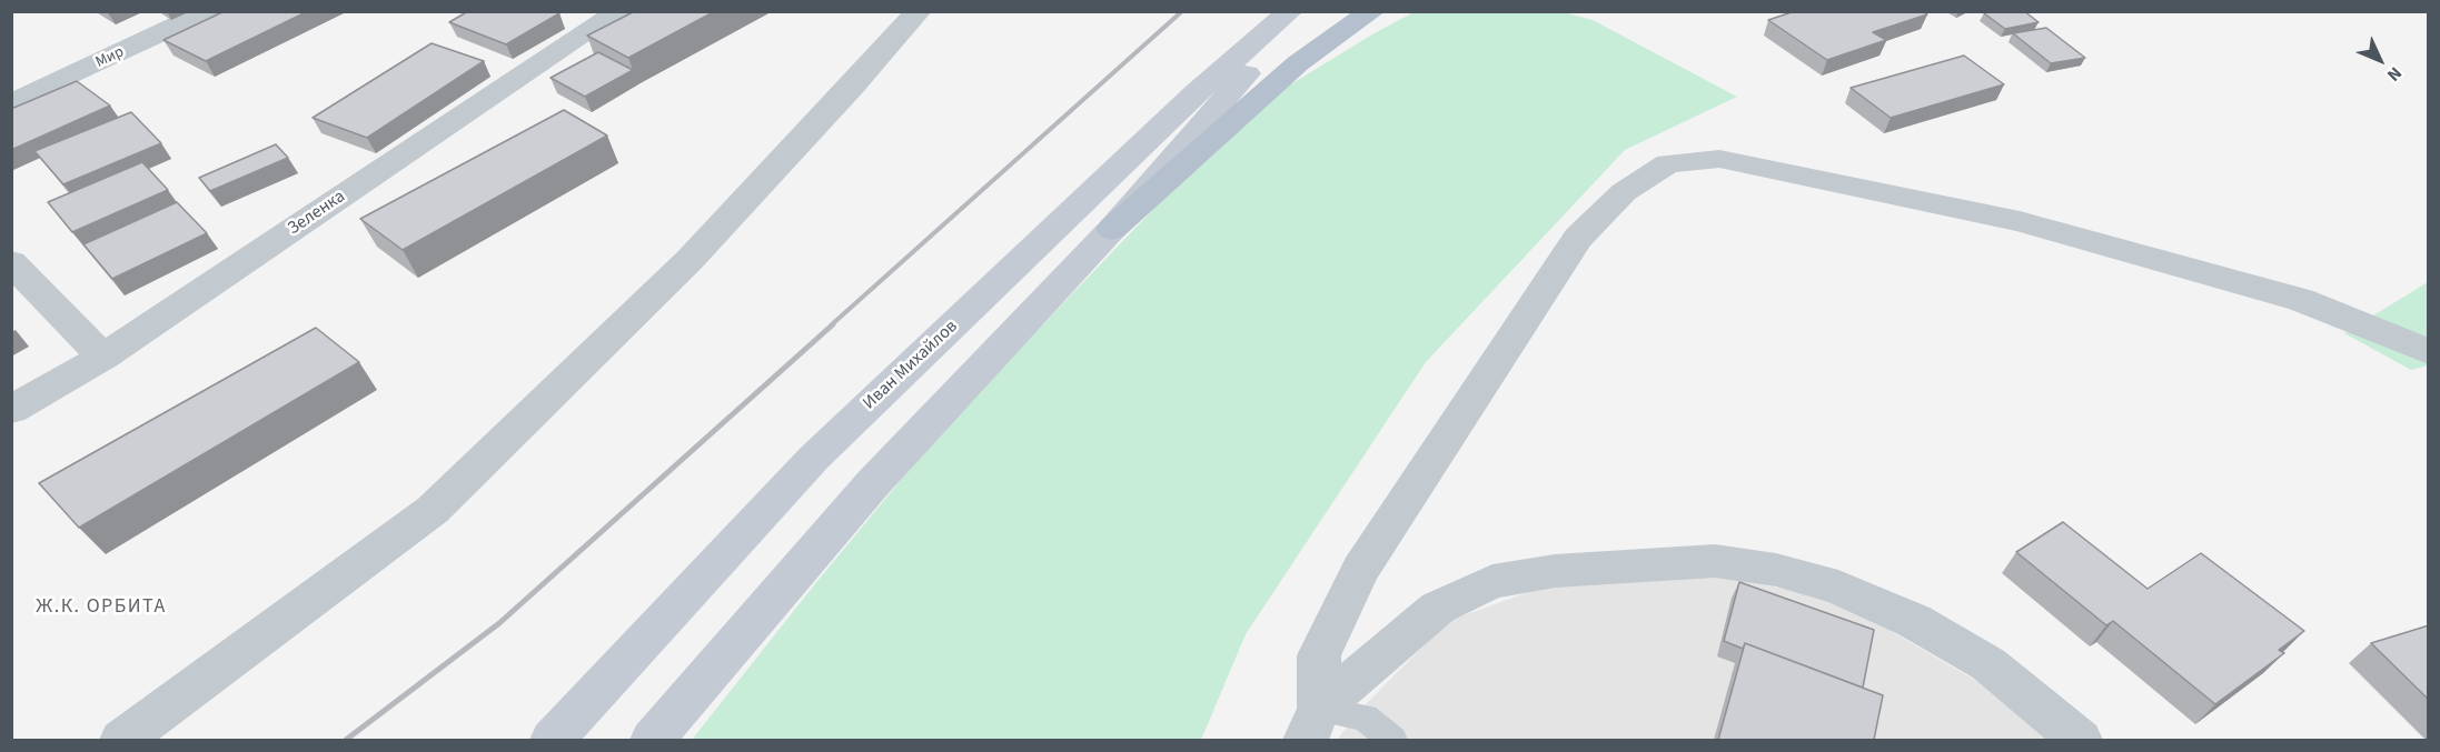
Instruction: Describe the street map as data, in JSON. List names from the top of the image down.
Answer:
{
  "streets": {
    "main road": ["Иван Михайлов"],
    "street": ["Мир", "Зеленка"]
  },
  "districts": ["Ж.К. ОРБИТА"],
  "north": "bottom right"
}
